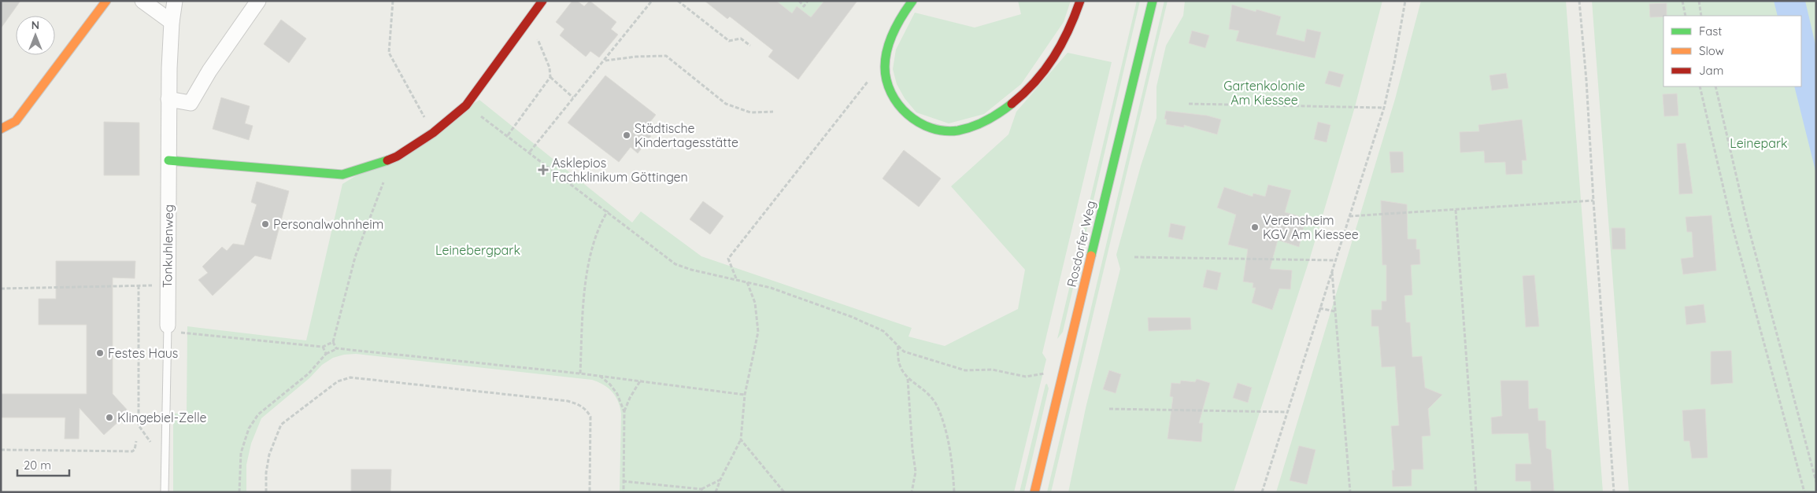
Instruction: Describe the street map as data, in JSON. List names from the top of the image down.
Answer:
{
  "streets": {
    "street": ["Rosdorfer Weg", "Tonkuhlenweg"]
  },
  "parks": ["Gartenkolonie Am Kiessee", "Leinepark", "Leinebergpark"],
  "places": {
    "other": [
      "Städtische Kindertagesstätte",
      "Personalwohnheim",
      "Vereinsheim KGV Am Kiessee",
      "Festes Haus",
      "Klingebiel-Zelle"
    ],
    "health": ["Asklepios Fachklinikum Göttingen"]
  },
  "legend": ["Fast", "Slow", "Jam"],
  "scale_bar": "20 m",
  "north": "top"
}
